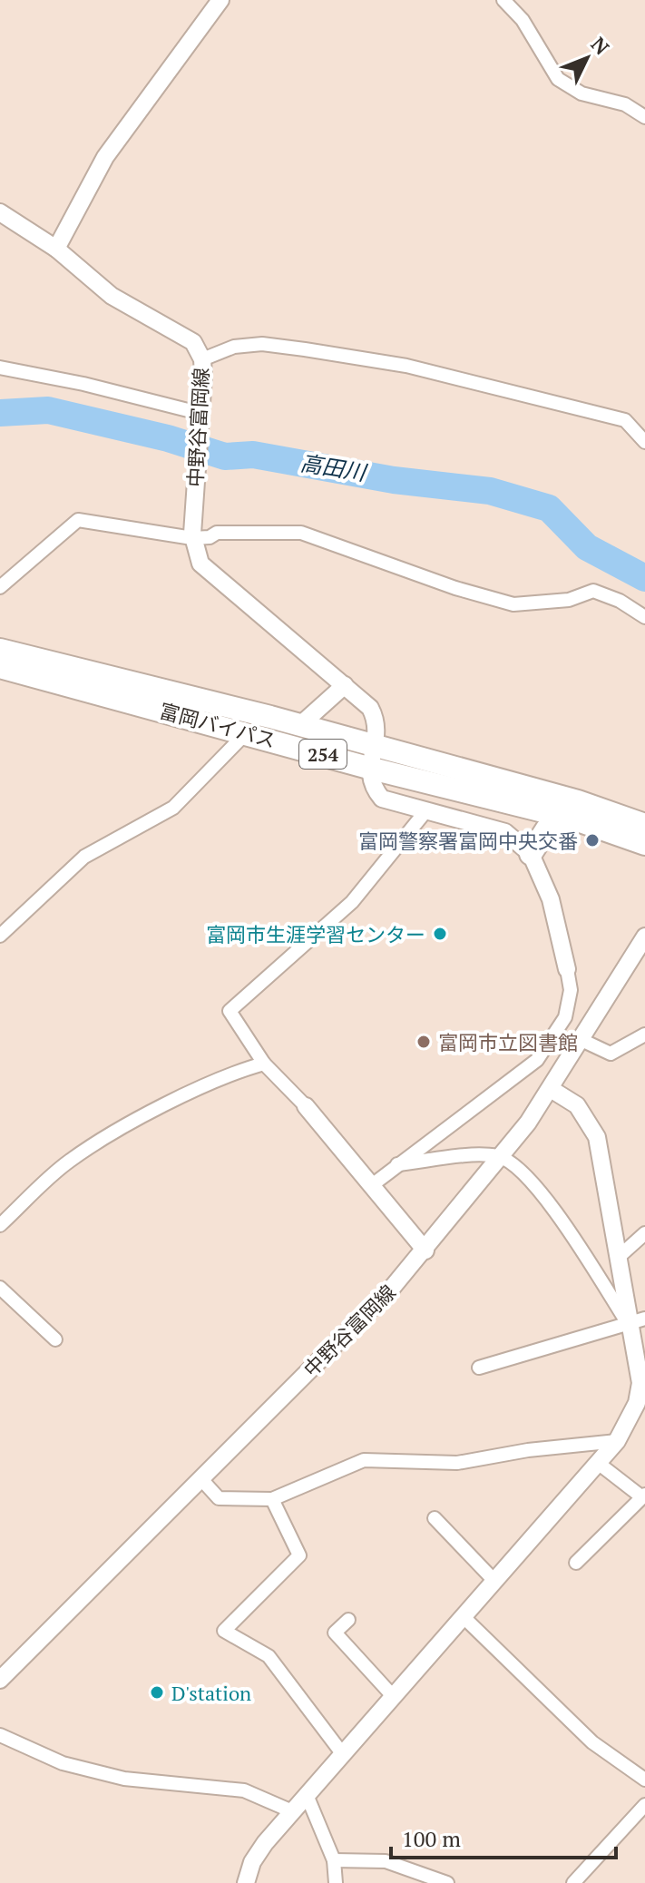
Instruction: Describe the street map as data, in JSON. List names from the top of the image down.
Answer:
{
  "streets": {
    "highway": ["富岡バイパス", "254"],
    "main road": ["中野谷富岡線"]
  },
  "crossings": [
    ["中野谷富岡線", "富岡バイパス"]
  ],
  "water": ["高田川"],
  "places": [
    "富岡警察署富岡中央交番",
    "富岡市生涯学習センター",
    "富岡市立図書館",
    "D'station"
  ],
  "scale_bar": "100 m",
  "north": "top right"
}
